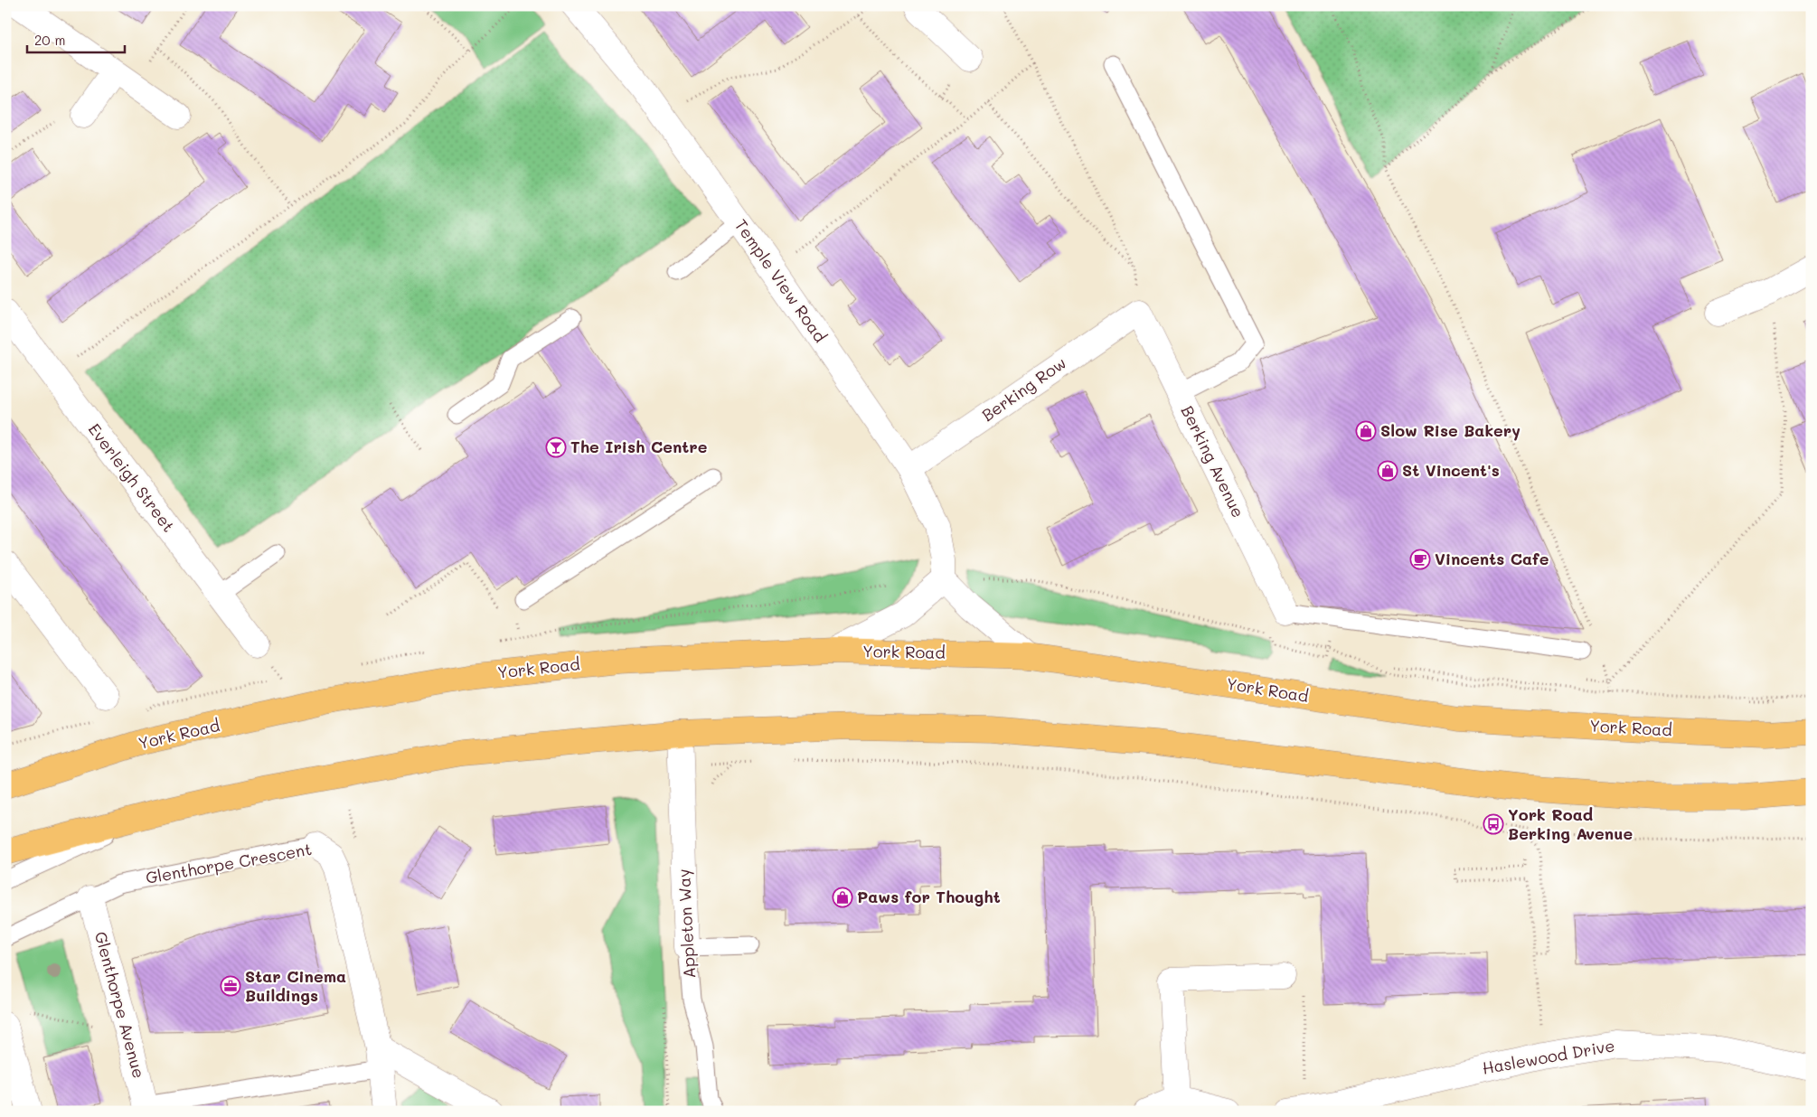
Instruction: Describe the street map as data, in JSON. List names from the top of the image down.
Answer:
{
  "streets": {
    "highway": ["York Road"],
    "street": [
      "Temple View Road",
      "Berking Row",
      "Berking Avenue",
      "Everleigh Street",
      "Glenthorpe Crescent",
      "Appleton Way",
      "Glenthorpe Avenue",
      "Haslewood Drive"
    ]
  },
  "crossings": [
    ["Temple View Road", "Berking Row"],
    ["Berking Row", "Berking Avenue"],
    ["Glenthorpe Crescent", "Glenthorpe Avenue"]
  ],
  "places": {
    "shop": ["Slow Rise Bakery", "St Vincent's", "Paws for Thought"],
    "bar": ["The Irish Centre"],
    "cafe": ["Vincents Cafe"],
    "bus stop": ["York Road Berking Avenue"],
    "office": ["Star Cinema Buildings"]
  },
  "scale_bar": "20 m"
}
